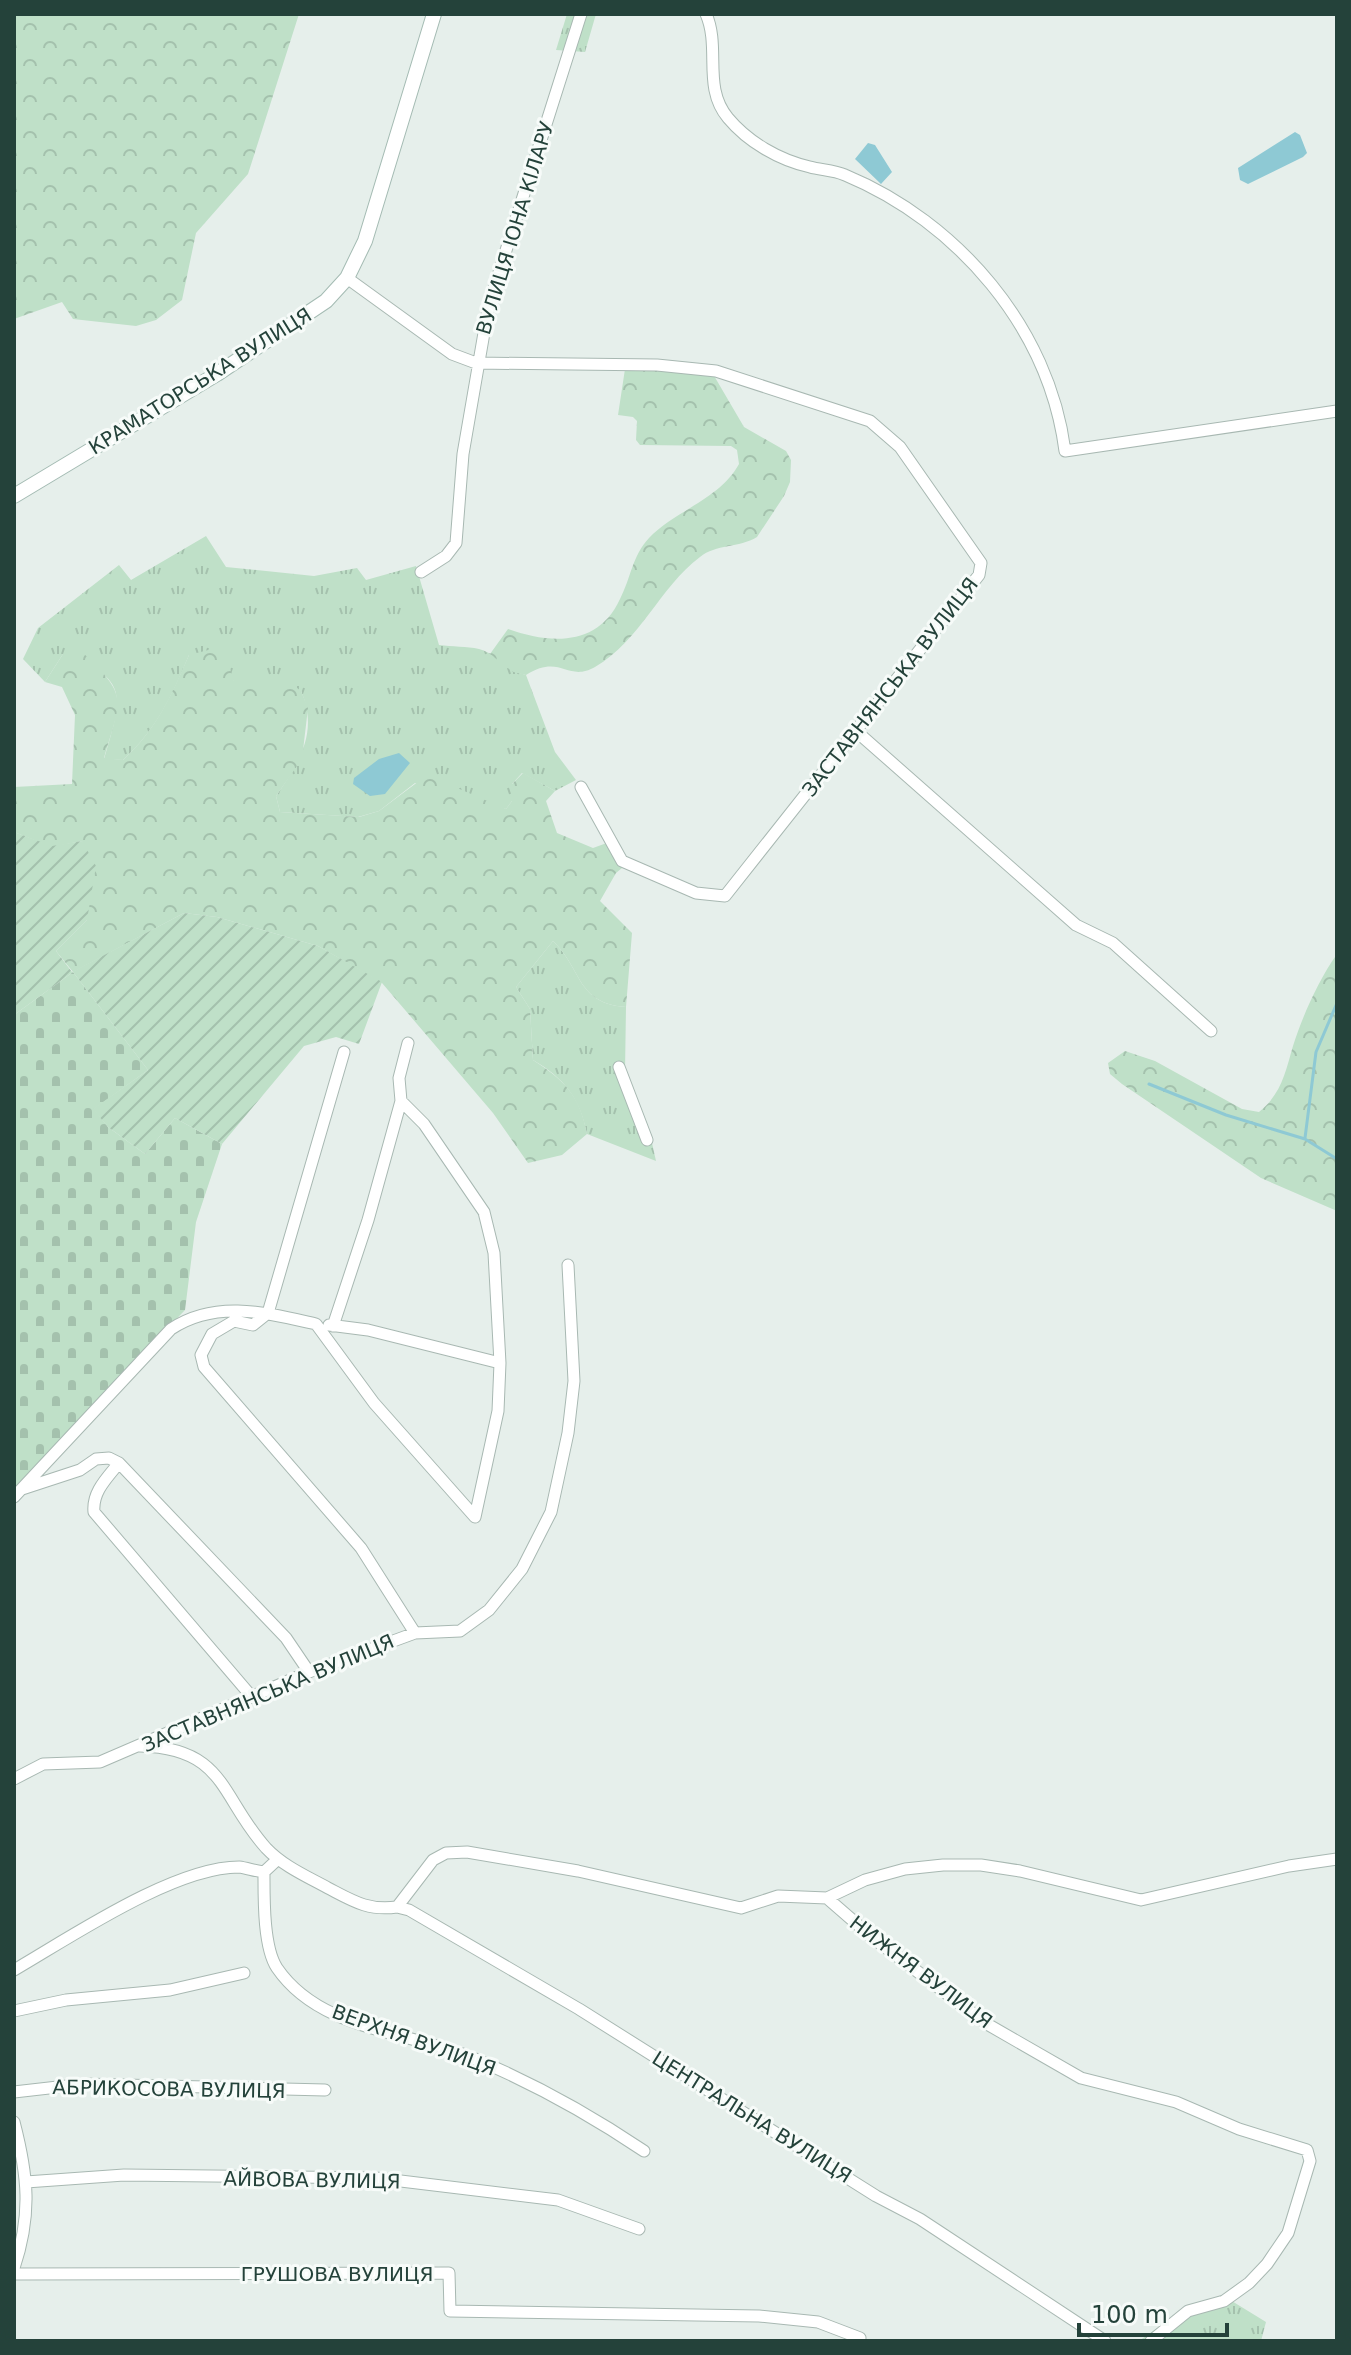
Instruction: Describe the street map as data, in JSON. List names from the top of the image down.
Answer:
{
  "streets": {
    "street": [
      "ВУЛИЦЯ ІОНА КІЛАРУ",
      "КРАМАТОРСЬКА ВУЛИЦЯ",
      "ЗАСТАВНЯНСЬКА ВУЛИЦЯ",
      "НИЖНЯ ВУЛИЦЯ",
      "ВЕРХНЯ ВУЛИЦЯ",
      "АБРИКОСОВА ВУЛИЦЯ",
      "ЦЕНТРАЛЬНА ВУЛИЦЯ",
      "АЙВОВА ВУЛИЦЯ",
      "ГРУШОВА ВУЛИЦЯ"
    ]
  },
  "crossings": [
    ["ВУЛИЦЯ ІОНА КІЛАРУ", "ЗАСТАВНЯНСЬКА ВУЛИЦЯ"],
    ["КРАМАТОРСЬКА ВУЛИЦЯ", "ЗАСТАВНЯНСЬКА ВУЛИЦЯ"]
  ],
  "scale_bar": "100 m"
}
